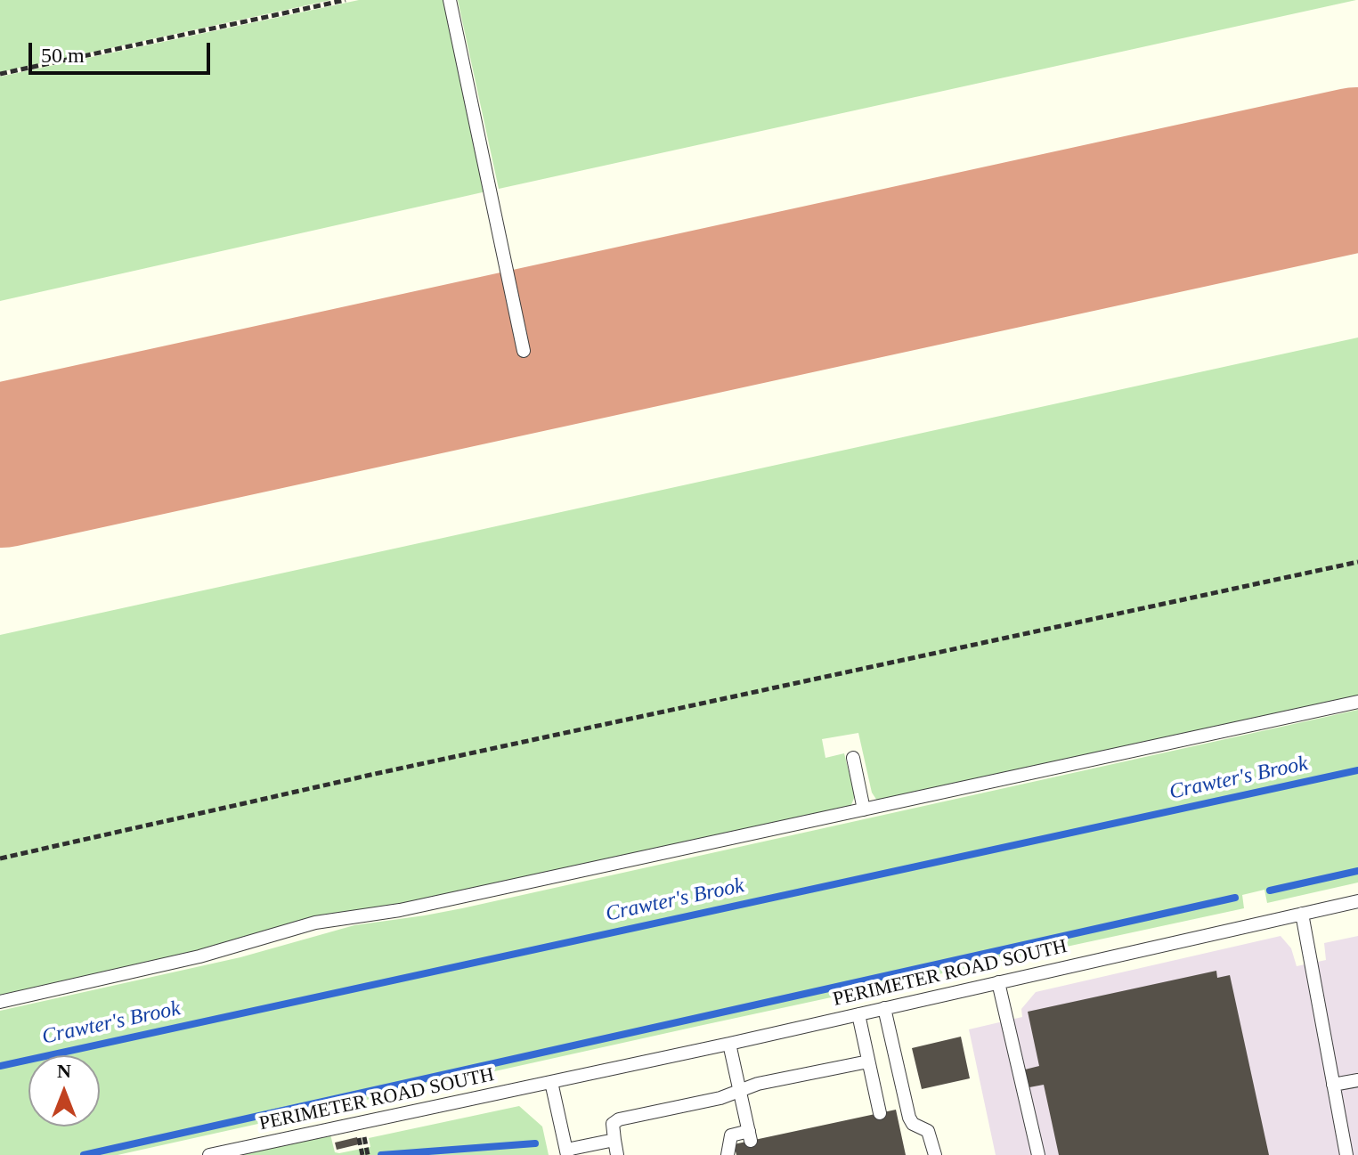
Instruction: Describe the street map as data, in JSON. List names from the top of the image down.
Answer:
{
  "streets": {
    "lane": ["PERIMETER ROAD SOUTH"]
  },
  "water": ["Crawter's Brook"],
  "scale_bar": "50 m",
  "north": "top"
}
